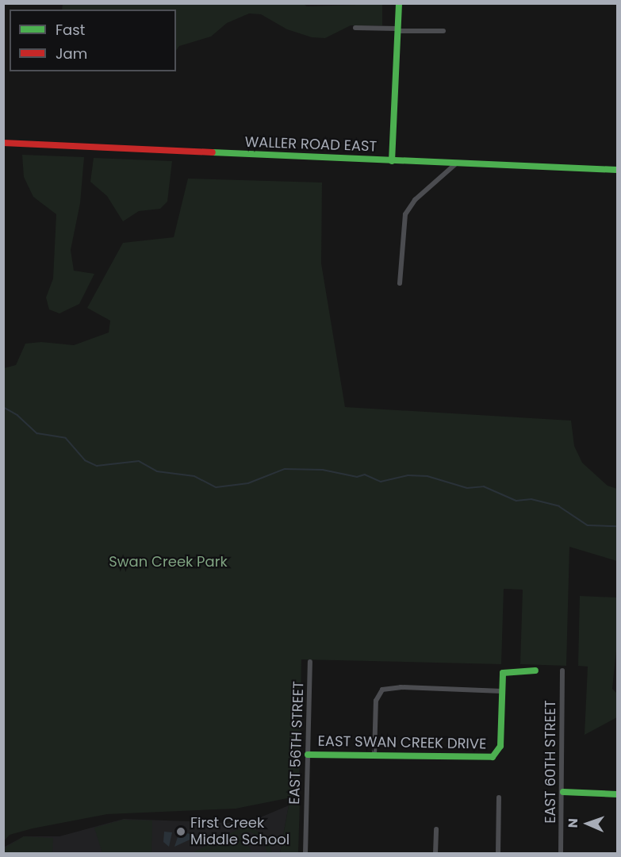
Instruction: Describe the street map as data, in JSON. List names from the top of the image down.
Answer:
{
  "streets": {
    "street": [
      "WALLER ROAD EAST",
      "EAST 56TH STREET",
      "EAST SWAN CREEK DRIVE",
      "EAST 60TH STREET"
    ]
  },
  "crossings": [
    ["EAST 56TH STREET", "EAST SWAN CREEK DRIVE"]
  ],
  "parks": ["Swan Creek Park"],
  "places": ["First Creek Middle School"],
  "legend": ["Fast", "Jam"],
  "north": "left"
}
